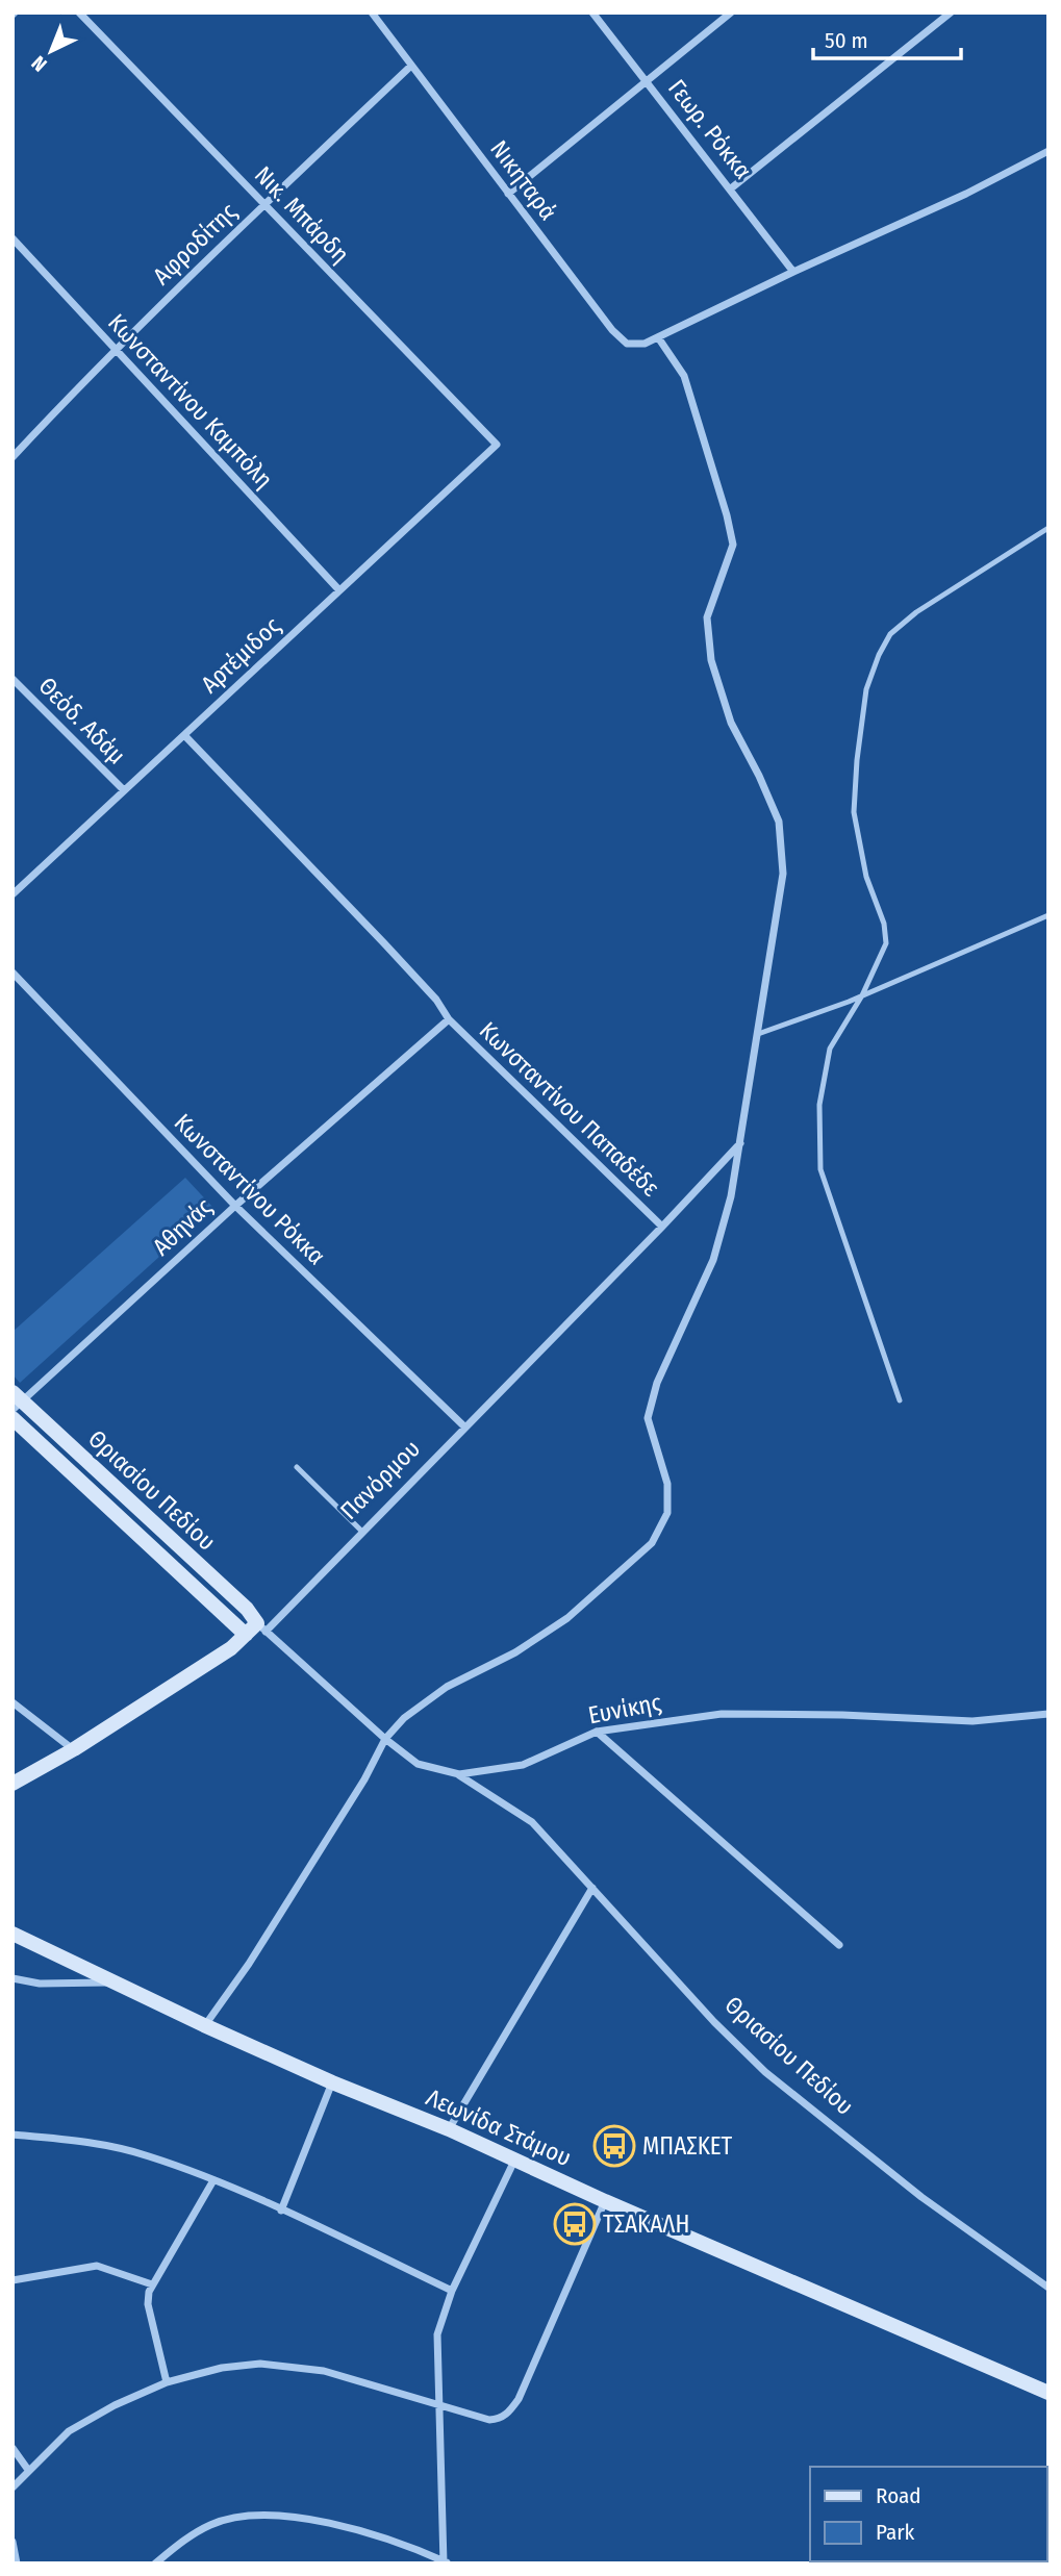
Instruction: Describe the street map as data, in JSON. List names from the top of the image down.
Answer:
{
  "streets": {
    "main road": ["Πανόρμου", "Θριασίου Πεδίου", "Λεωνίδα Στάμου"],
    "street": [
      "Γεωρ. Ρόκκα",
      "Νικηταρά",
      "Νικ. Μπάρδη",
      "Αφροδίτης",
      "Κωνσταντίνου Καμπόλη",
      "Αρτέμιδος",
      "Θεόδ. Αδάμ",
      "Κωνσταντίνου Παπαδέδε",
      "Κωνσταντίνου Ρόκκα",
      "Αθηνάς",
      "Ευνίκης"
    ]
  },
  "crossings": [
    ["Νικηταρά", "Αφροδίτης"],
    ["Νικ. Μπάρδη", "Αφροδίτης"],
    ["Νικ. Μπάρδη", "Αρτέμιδος"],
    ["Αφροδίτης", "Κωνσταντίνου Καμπόλη"],
    ["Κωνσταντίνου Καμπόλη", "Αρτέμιδος"],
    ["Αρτέμιδος", "Θεόδ. Αδάμ"],
    ["Αρτέμιδος", "Κωνσταντίνου Παπαδέδε"],
    ["Κωνσταντίνου Παπαδέδε", "Αθηνάς"],
    ["Κωνσταντίνου Παπαδέδε", "Πανόρμου"],
    ["Κωνσταντίνου Ρόκκα", "Αθηνάς"],
    ["Κωνσταντίνου Ρόκκα", "Πανόρμου"],
    ["Αθηνάς", "Θριασίου Πεδίου"],
    ["Πανόρμου", "Θριασίου Πεδίου"],
    ["Πανόρμου", "Ευνίκης"],
    ["Θριασίου Πεδίου", "Ευνίκης"]
  ],
  "places": {
    "bus stop": ["ΜΠΑΣΚΕΤ", "ΤΣΑΚΑΛΗ"]
  },
  "legend": ["Road", "Park"],
  "scale_bar": "50 m",
  "north": "bottom left"
}
